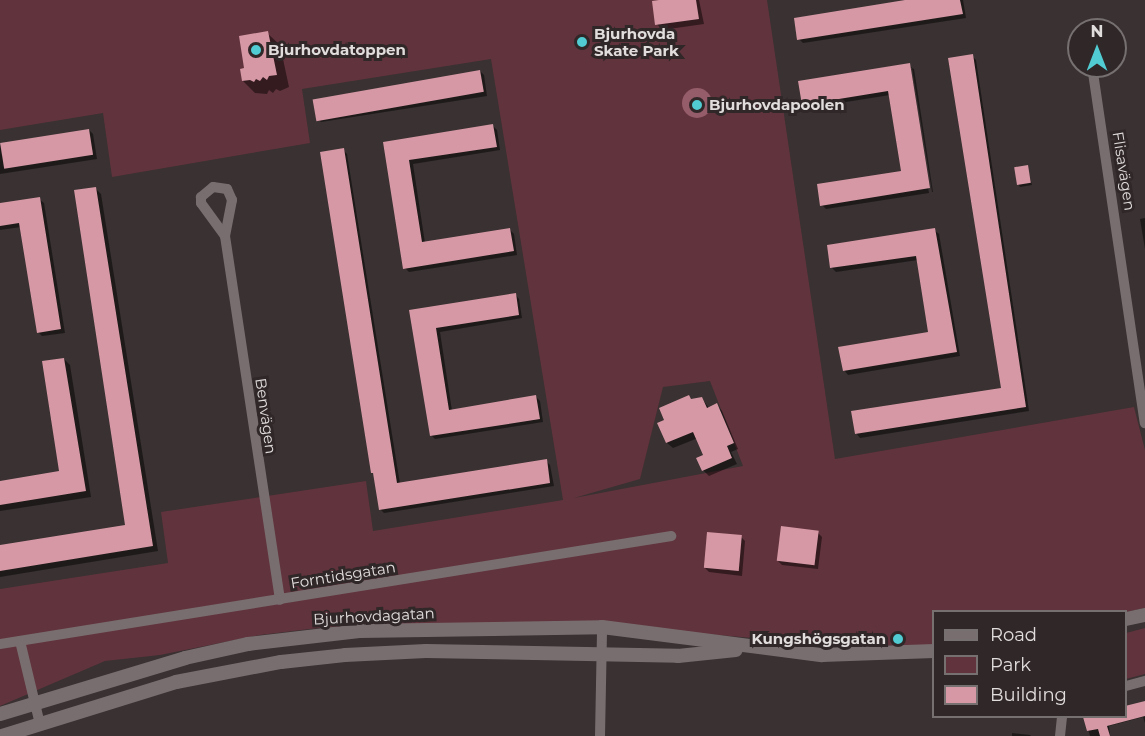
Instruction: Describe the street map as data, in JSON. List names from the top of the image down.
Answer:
{
  "streets": {
    "main road": ["Bjurhovdagatan"],
    "street": ["Flisavägen", "Benvägen", "Forntidsgatan"]
  },
  "crossings": [
    ["Benvägen", "Forntidsgatan"]
  ],
  "places": [
    "Bjurhovda Skate Park",
    "Bjurhovdatoppen",
    "Bjurhovdapoolen",
    "Kungshögsgatan"
  ],
  "legend": ["Road", "Park", "Building"],
  "north": "top"
}
